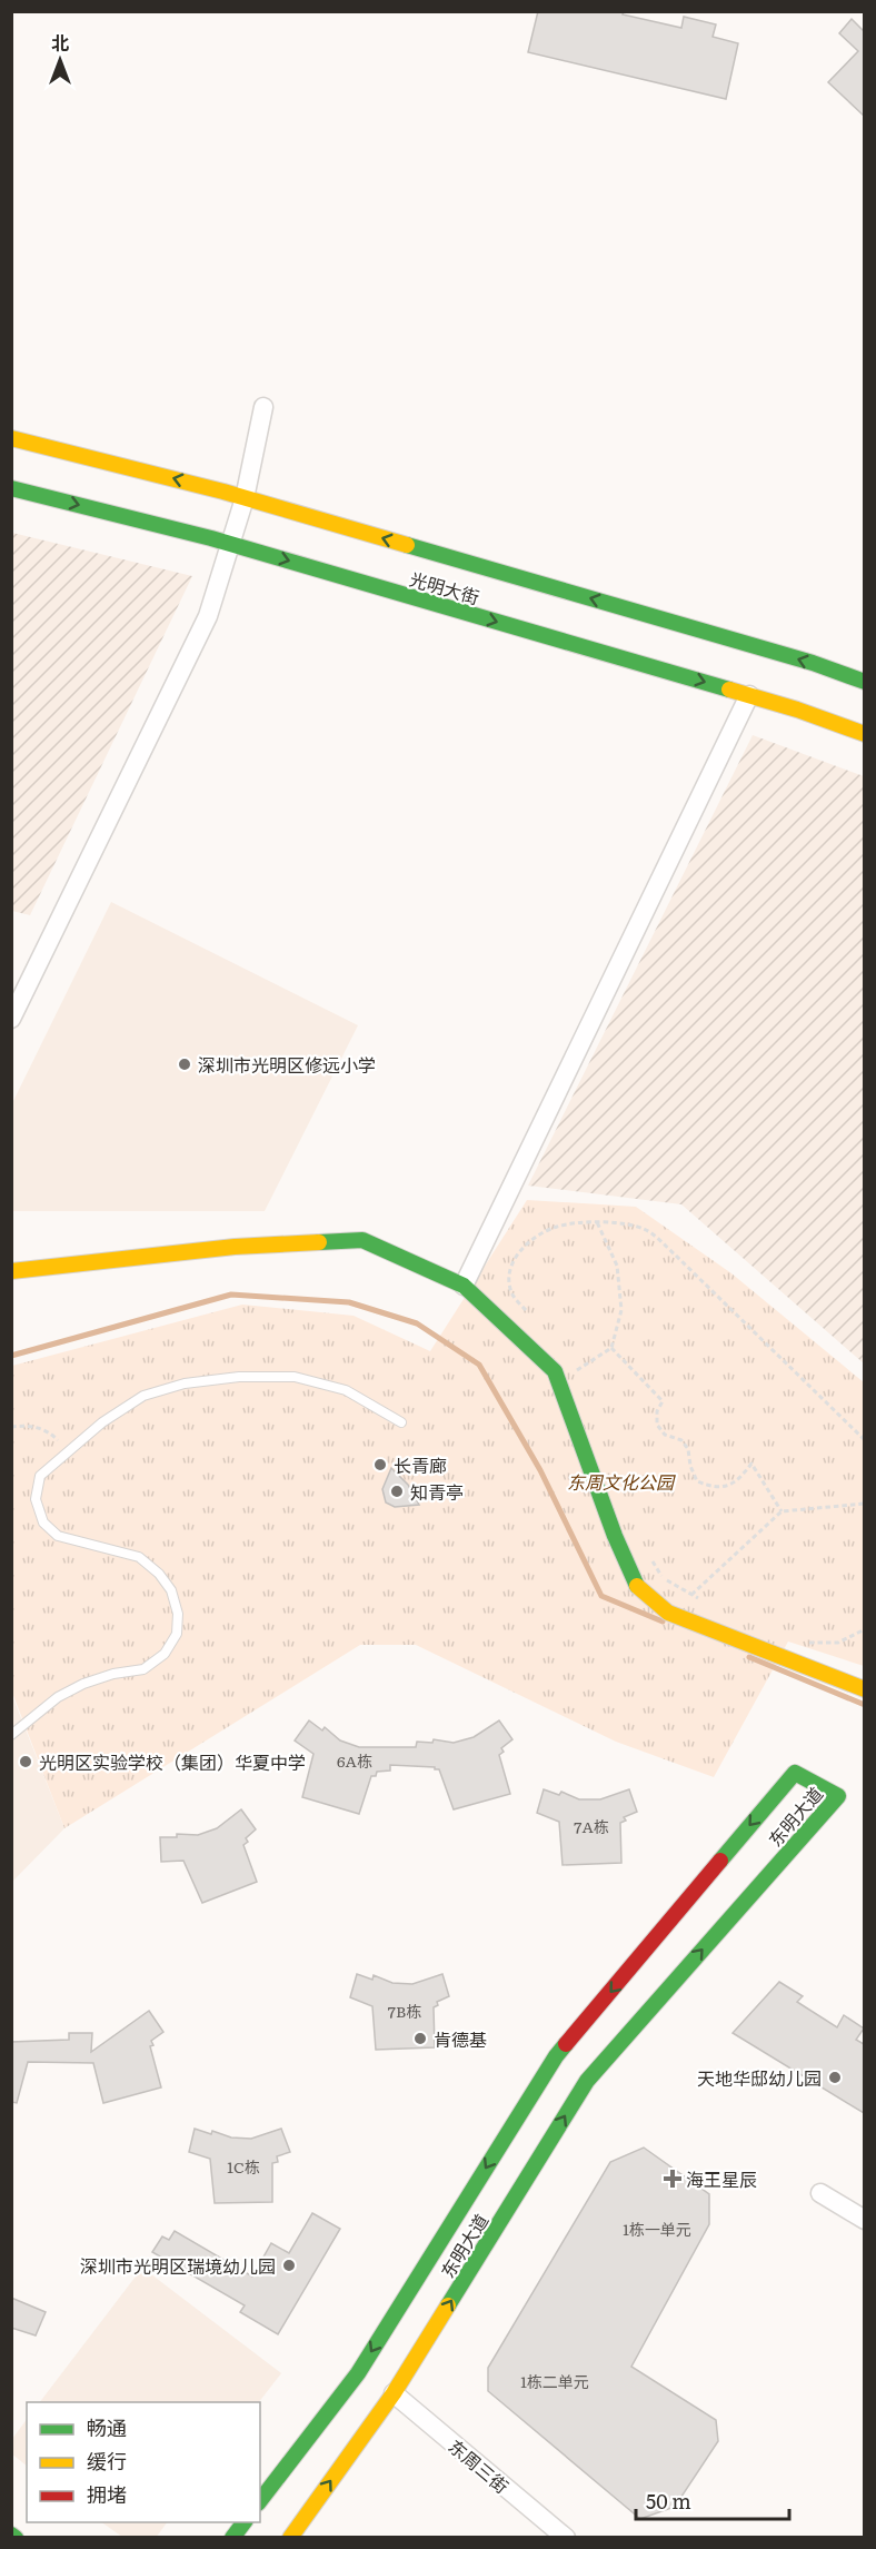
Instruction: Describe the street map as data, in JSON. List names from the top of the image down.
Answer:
{
  "streets": {
    "main road": ["光明大街", "东明大道"],
    "street": ["东周三街"]
  },
  "crossings": [
    ["东明大道", "东周三街"]
  ],
  "parks": ["东周文化公园"],
  "places": {
    "other": [
      "深圳市光明区修远小学",
      "长青廊",
      "知青亭",
      "光明区实验学校（集团）华夏中学",
      "肯德基",
      "天地华邸幼儿园",
      "深圳市光明区瑞境幼儿园"
    ],
    "health": ["海王星辰"]
  },
  "house_numbers": [
    "6A栋",
    "7A栋",
    "7B栋",
    "1C栋",
    "1栋一单元",
    "1栋二单元"
  ],
  "legend": ["畅通", "缓行", "拥堵"],
  "scale_bar": "50 m",
  "north": "top"
}
